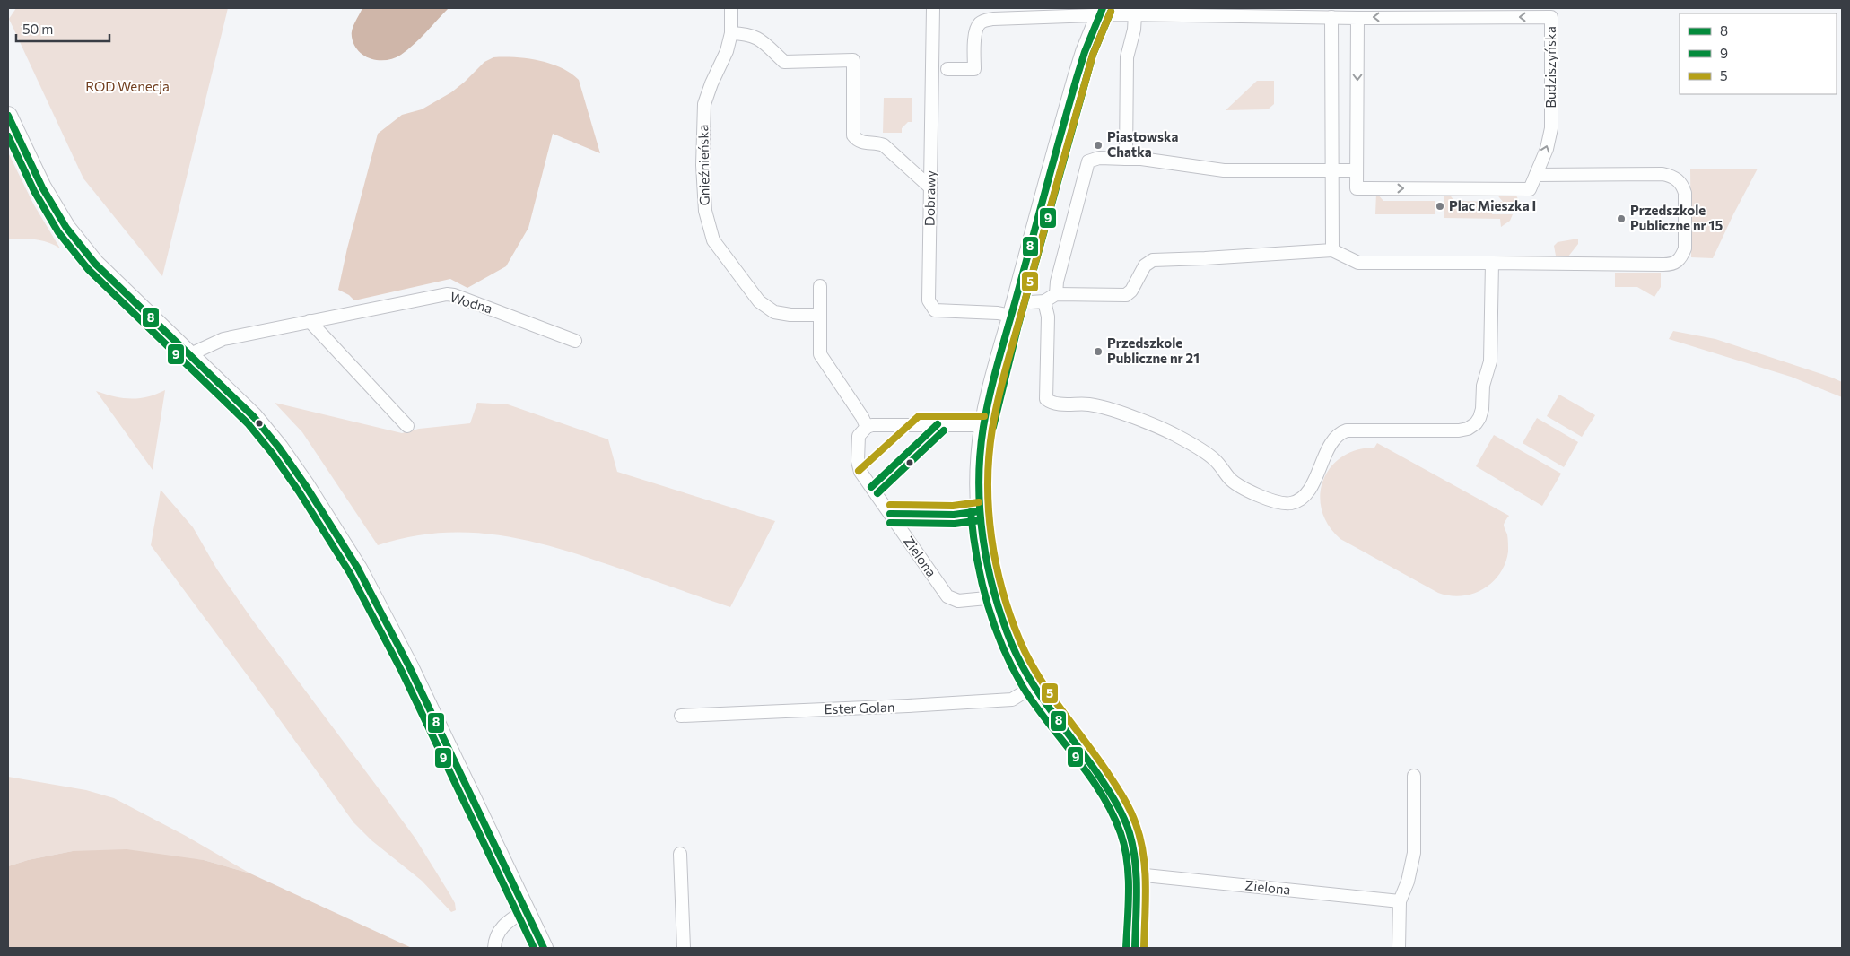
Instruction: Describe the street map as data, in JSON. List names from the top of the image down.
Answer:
{
  "streets": {
    "street": [
      "Budziszyńska",
      "Gnieźnieńska",
      "Dobrawy",
      "Wodna",
      "Zielona",
      "Ester Golan"
    ]
  },
  "parks": ["ROD Wenecja"],
  "places": [
    "Piastowska Chatka",
    "Plac Mieszka I",
    "Przedszkole Publiczne nr 15",
    "Przedszkole Publiczne nr 21"
  ],
  "lines": ["transit line 8", "transit line 9", "transit line 5"],
  "legend": ["8", "9", "5"],
  "scale_bar": "50 m"
}
